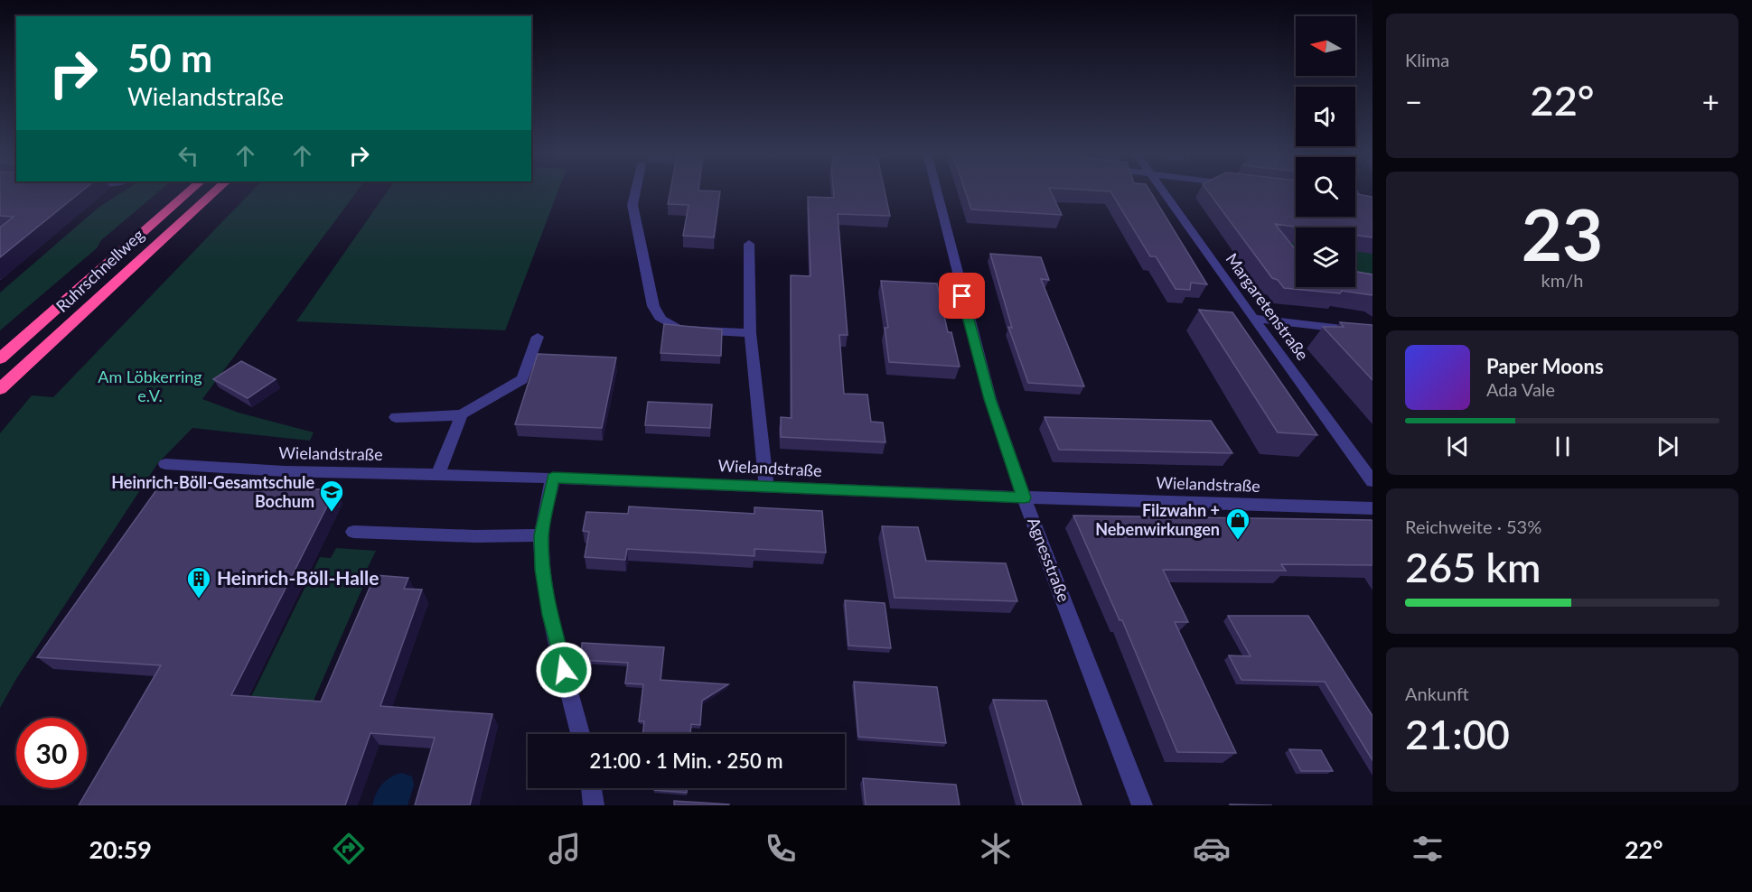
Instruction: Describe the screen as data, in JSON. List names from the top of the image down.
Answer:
{
  "streets": {
    "highway": ["Ruhrschnellweg"],
    "street": ["Margaretenstraße", "Wielandstraße", "Agnesstraße"]
  },
  "crossings": [
    ["Wielandstraße", "Agnesstraße"]
  ],
  "parks": ["Am Löbkerring e.V."],
  "places": {
    "school or university": ["Heinrich-Böll-Gesamtschule Bochum"],
    "shop": ["Filzwahn + Nebenwirkungen"],
    "building": ["Heinrich-Böll-Halle"]
  },
  "north": "left",
  "page": {
    "tile": [
      "Klima",
      ["23", "km/h"],
      ["Reichweite · 53%", "265 km"],
      ["Ankunft", "21:00"]
    ],
    "turn": ["50 m", "Wielandstraße"],
    "heat": ["−", "22°", "+"],
    "song": ["Paper Moons", "Ada Vale"],
    "limit": "30",
    "trip": "21:00 · 1 Min. · 250 m",
    "tabs": ["20:59", "22°"]
  }
}
